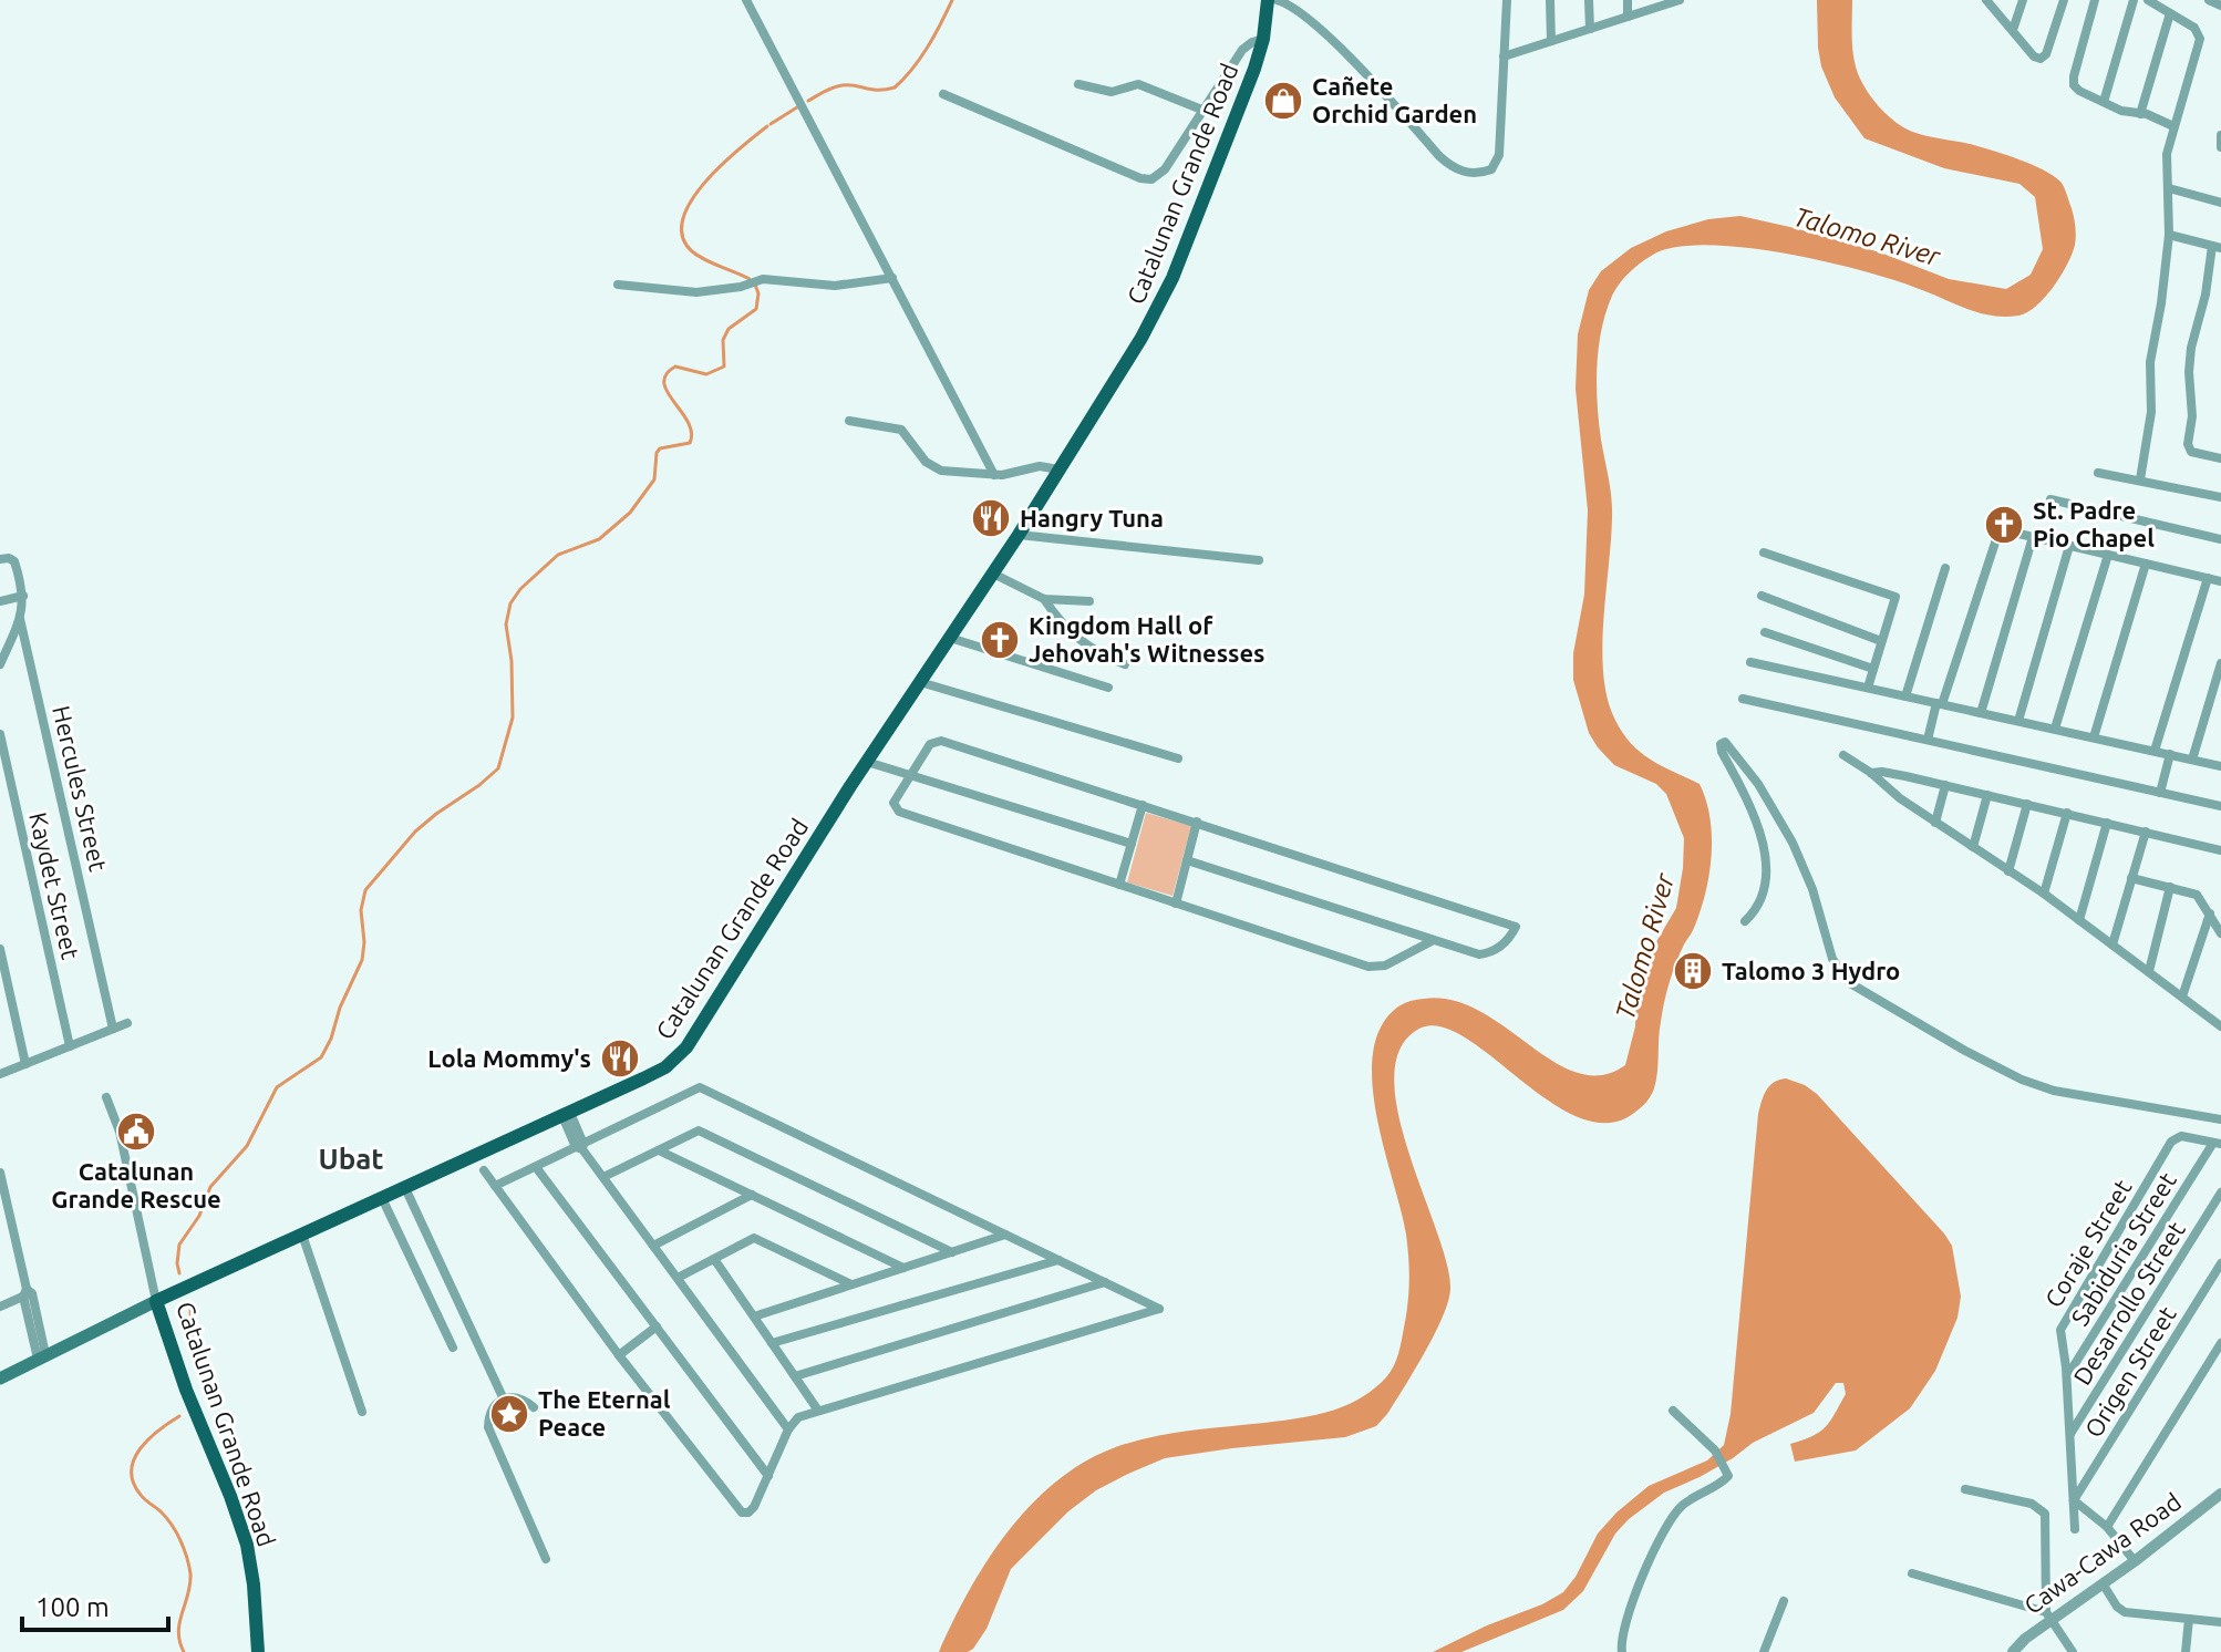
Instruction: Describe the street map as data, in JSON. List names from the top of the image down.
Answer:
{
  "streets": {
    "main road": ["Catalunan Grande Road"],
    "street": [
      "Hercules Street",
      "Kaydet Street",
      "Coraje Street",
      "Sabiduria Street",
      "Desarrollo Street",
      "Origen Street",
      "Cawa-Cawa Road"
    ]
  },
  "crossings": [
    ["Coraje Street", "Sabiduria Street"],
    ["Coraje Street", "Desarrollo Street"],
    ["Coraje Street", "Origen Street"]
  ],
  "districts": ["Ubat"],
  "water": ["Talomo River"],
  "places": {
    "shop": ["Cañete Orchid Garden"],
    "restaurant": ["Hangry Tuna", "Lola Mommy's"],
    "church": ["St. Padre Pio Chapel", "Kingdom Hall of Jehovah's Witnesses"],
    "building": ["Talomo 3 Hydro"],
    "public building": ["Catalunan Grande Rescue"],
    "place": ["The Eternal Peace"]
  },
  "scale_bar": "100 m"
}
